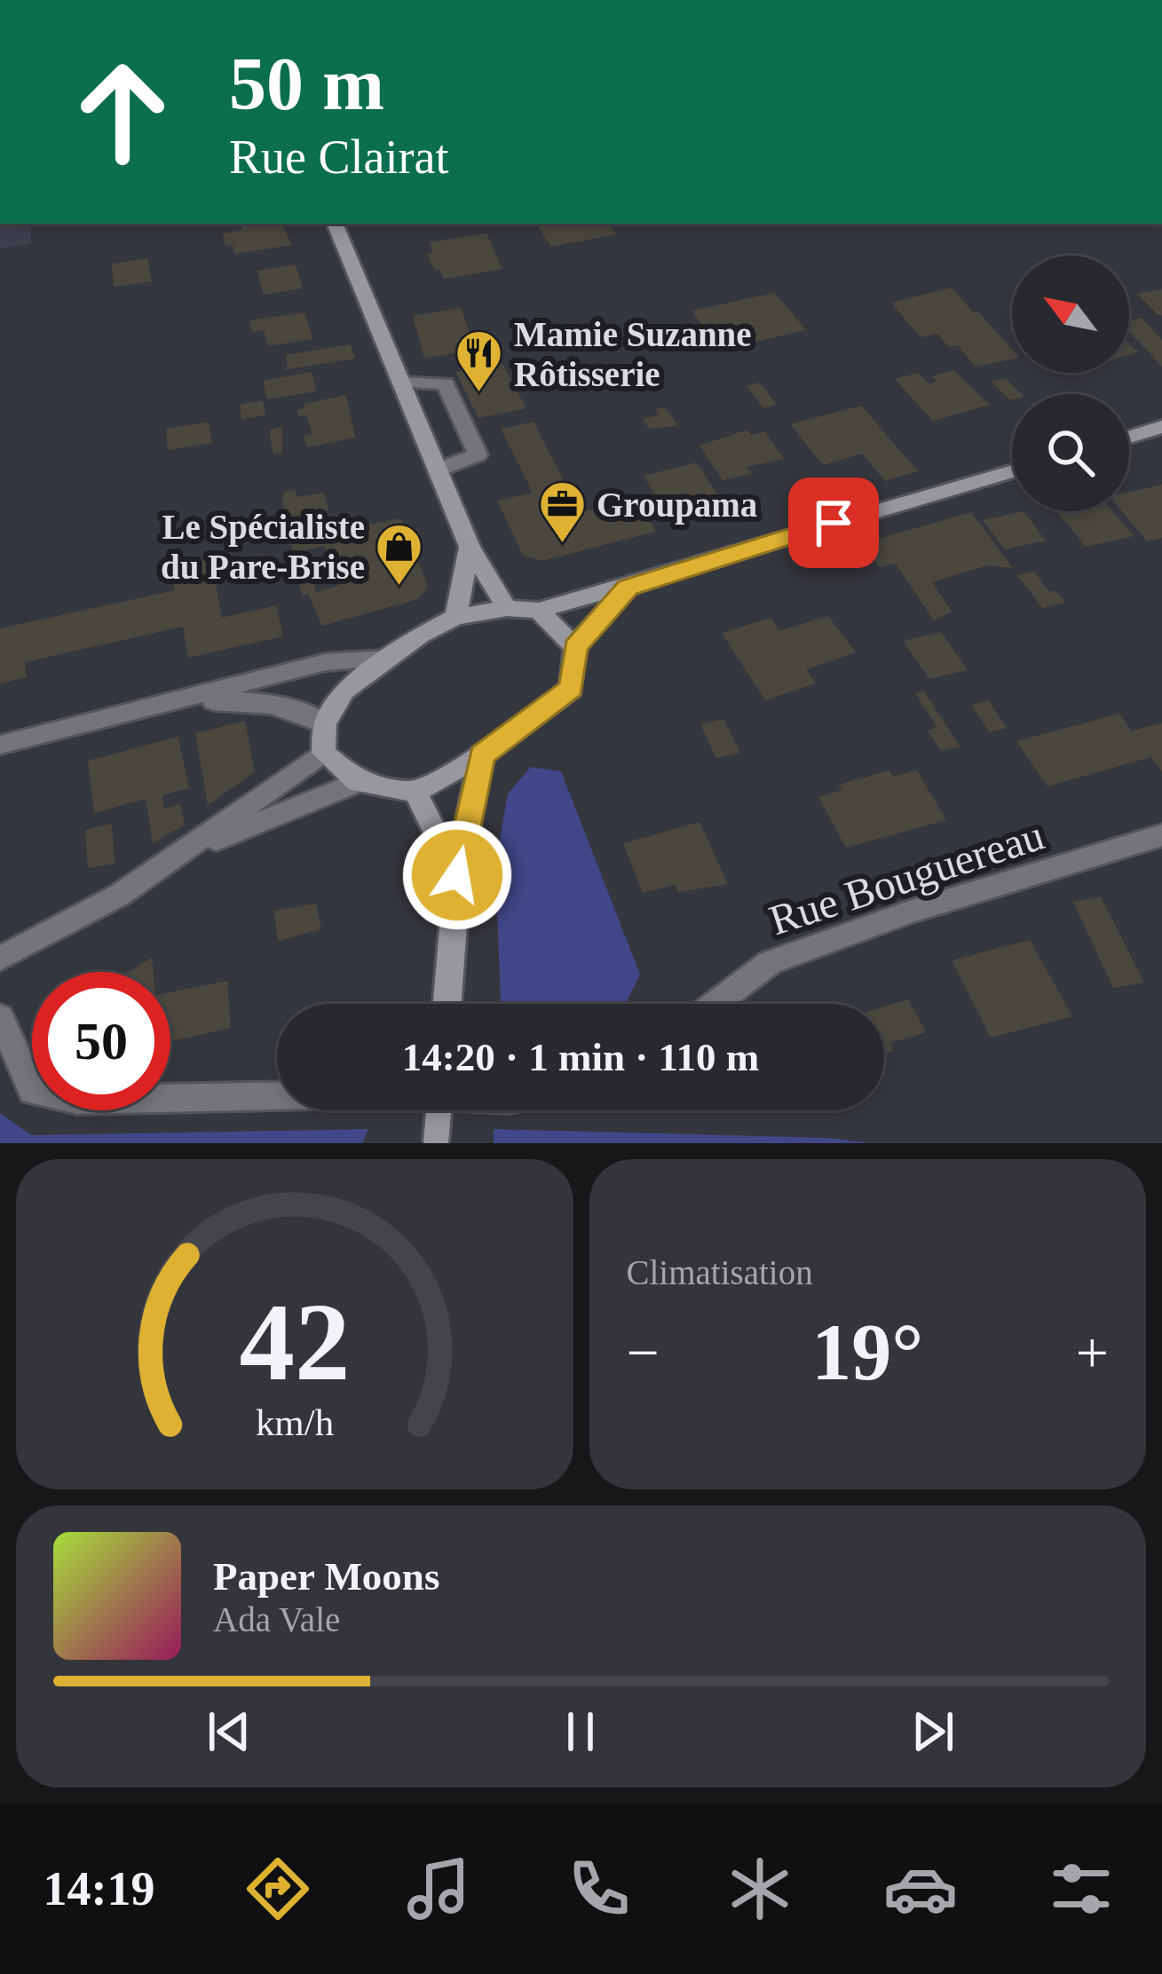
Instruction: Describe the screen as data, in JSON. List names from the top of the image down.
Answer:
{
  "streets": {
    "street": ["Rue Bouguereau"]
  },
  "places": {
    "restaurant": ["Mamie Suzanne Rôtisserie"],
    "office": ["Groupama"],
    "shop": ["Le Spécialiste du Pare-Brise"]
  },
  "north": "top left",
  "page": {
    "turn": ["50 m", "Rue Clairat"],
    "limit": "50",
    "trip": "14:20 · 1 min · 110 m",
    "tile": "Climatisation",
    "heat": ["−", "19°", "+"],
    "song": ["Paper Moons", "Ada Vale"],
    "tabs": "14:19",
    "gauge": ["42", "km/h"]
  }
}
